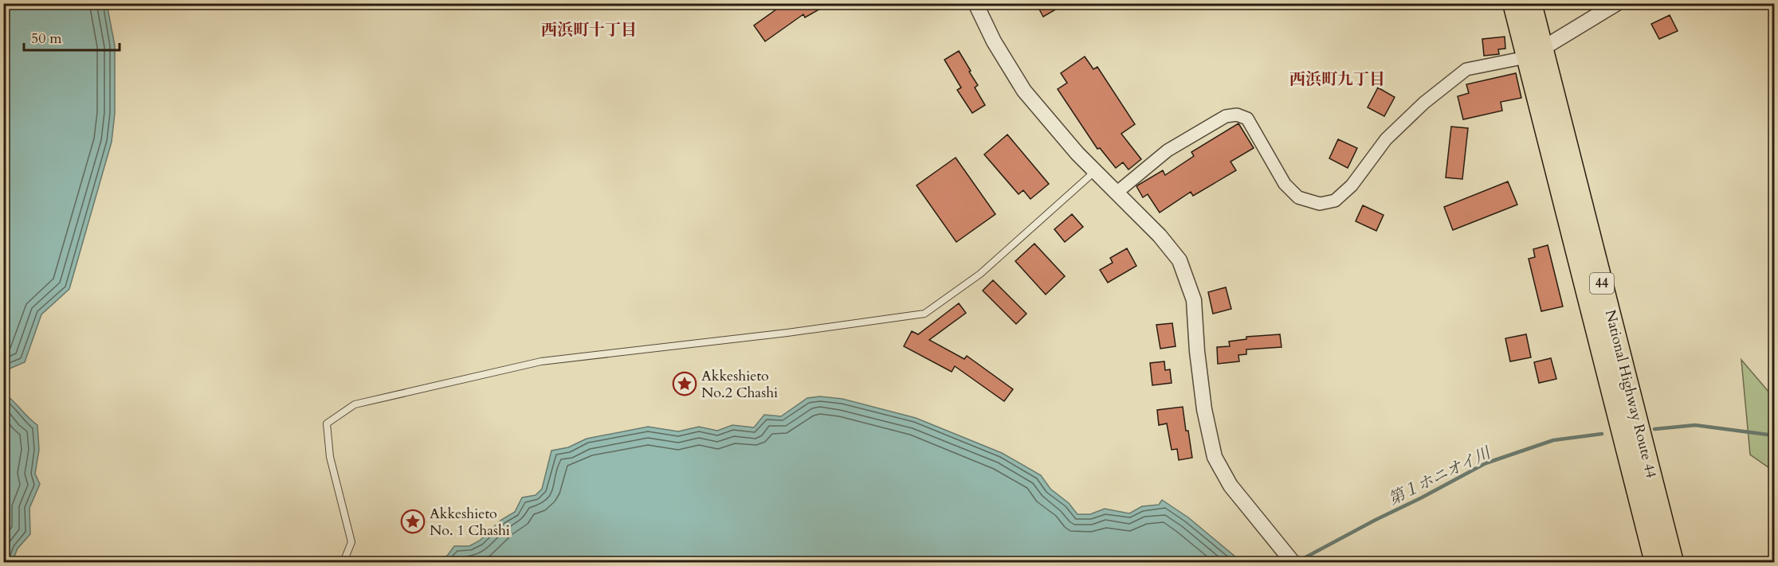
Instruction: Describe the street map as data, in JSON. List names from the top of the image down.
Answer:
{
  "streets": {
    "highway": ["44", "National Highway Route 44"]
  },
  "districts": ["西浜町十丁目", "西浜町九丁目"],
  "water": ["第１ホニオイ川"],
  "places": {
    "place": ["Akkeshieto No.2 Chashi", "Akkeshieto No. 1 Chashi"]
  },
  "scale_bar": "50 m"
}
